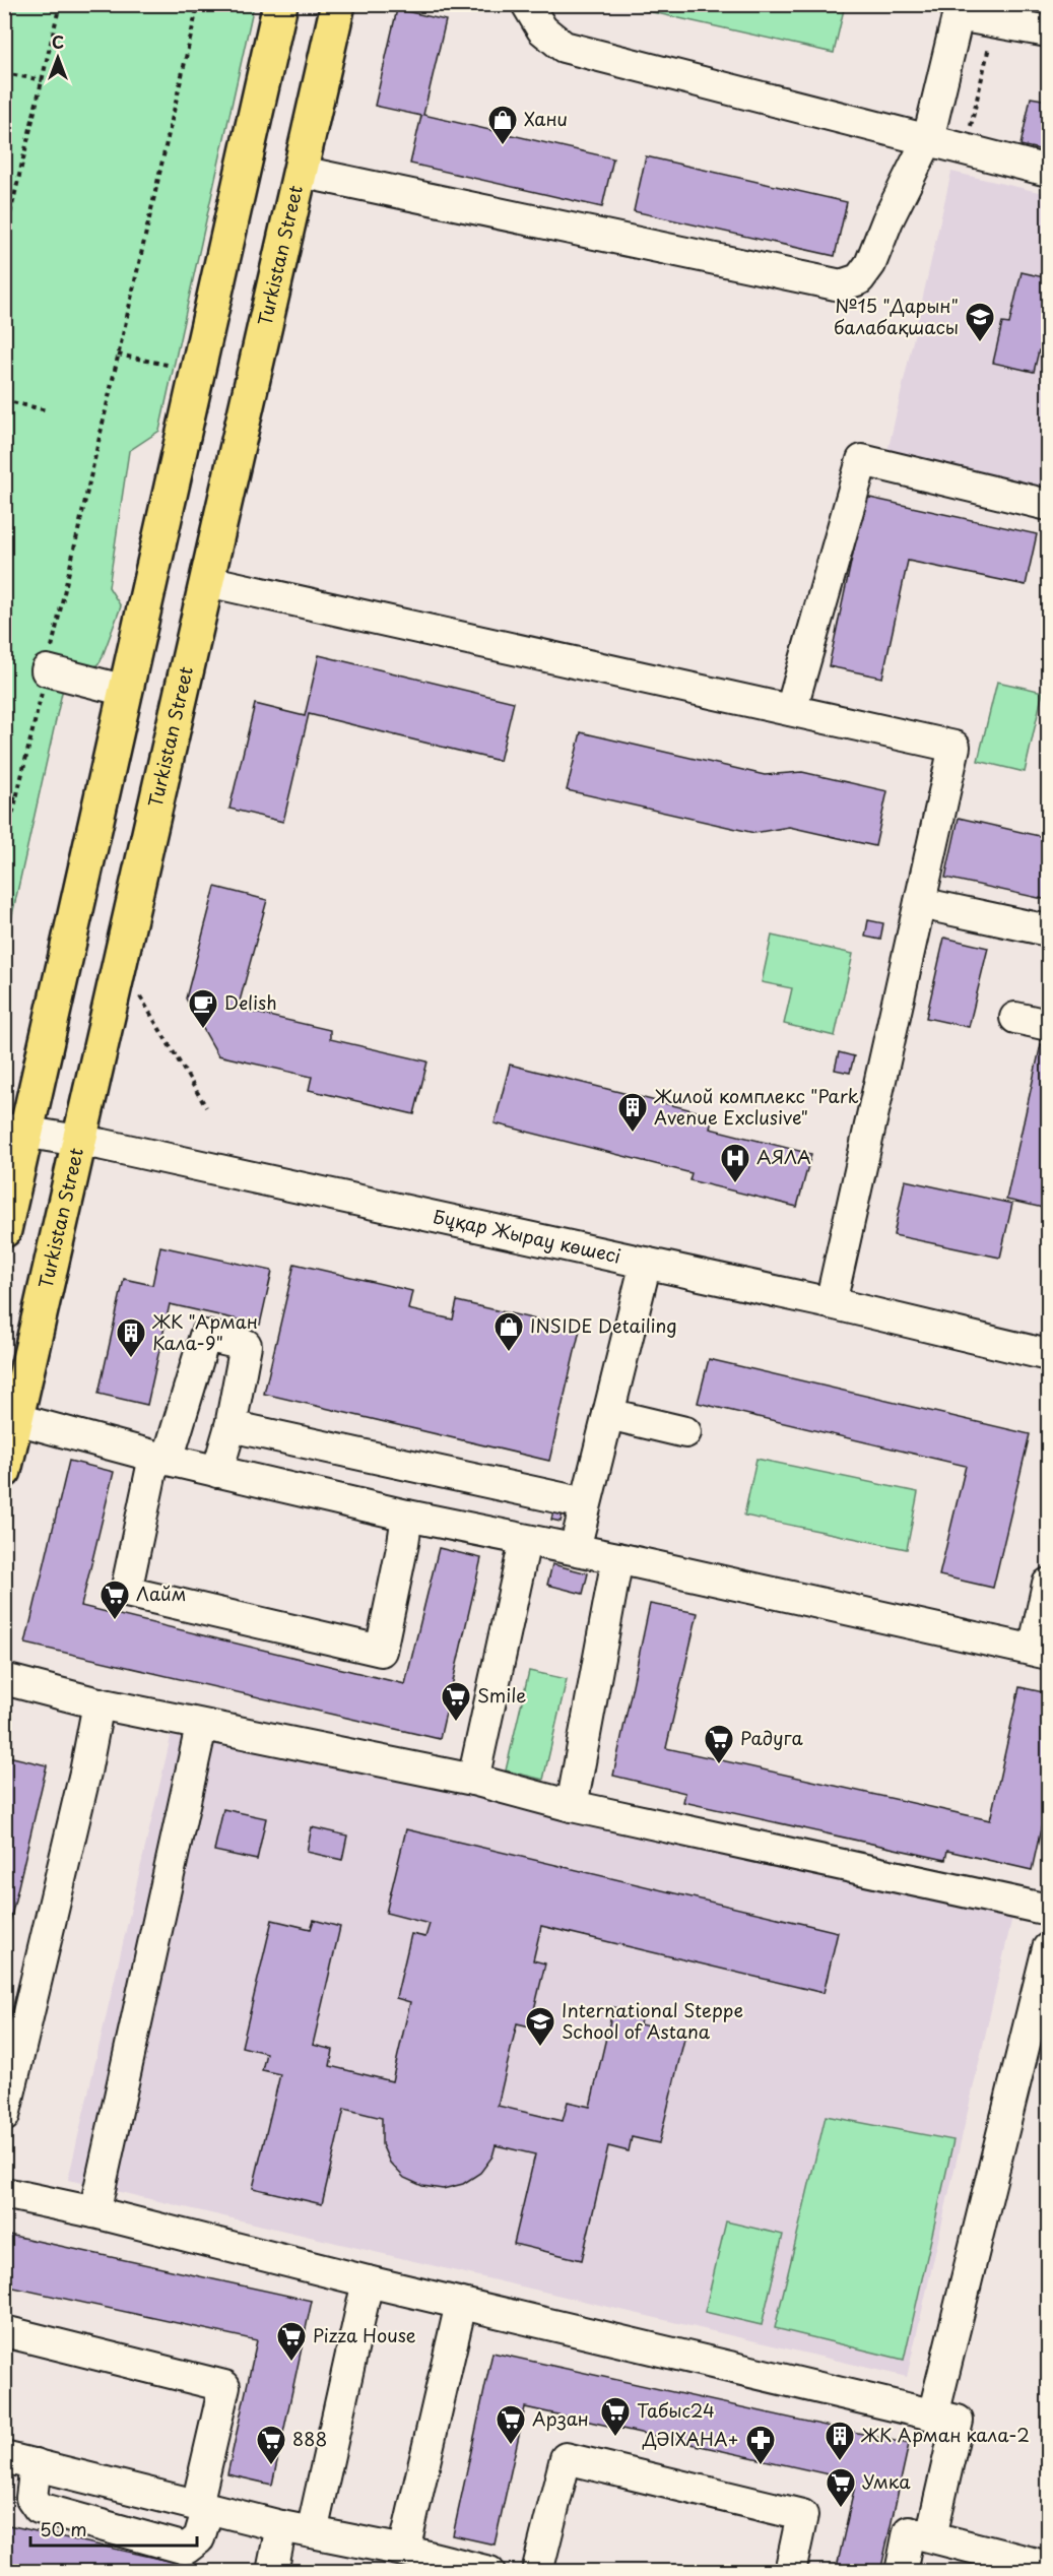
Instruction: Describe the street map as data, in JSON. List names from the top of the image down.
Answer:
{
  "streets": {
    "main road": ["Turkistan Street"],
    "street": ["Бұқар Жырау көшесі"]
  },
  "crossings": [
    ["Turkistan Street", "Бұқар Жырау көшесі"]
  ],
  "places": {
    "shop": ["Хани", "INSIDE Detailing"],
    "school or university": ["№15 \"Дарын\" балабақшасы", "International Steppe School of Astana"],
    "cafe": ["Delish"],
    "building": ["Жилой комплекс \"Park Avenue Exclusive\"", "ЖК \"Арман Кала-9\"", "ЖК Арман кала-2"],
    "hospital": ["АЯЛА"],
    "supermarket": [
      "Лайм",
      "Smile",
      "Радуга",
      "Pizza House",
      "Табыс24",
      "Арзан",
      "888",
      "Умка"
    ],
    "pharmacy": ["ДӘІХАНА+"]
  },
  "scale_bar": "50 m",
  "north": "top"
}
